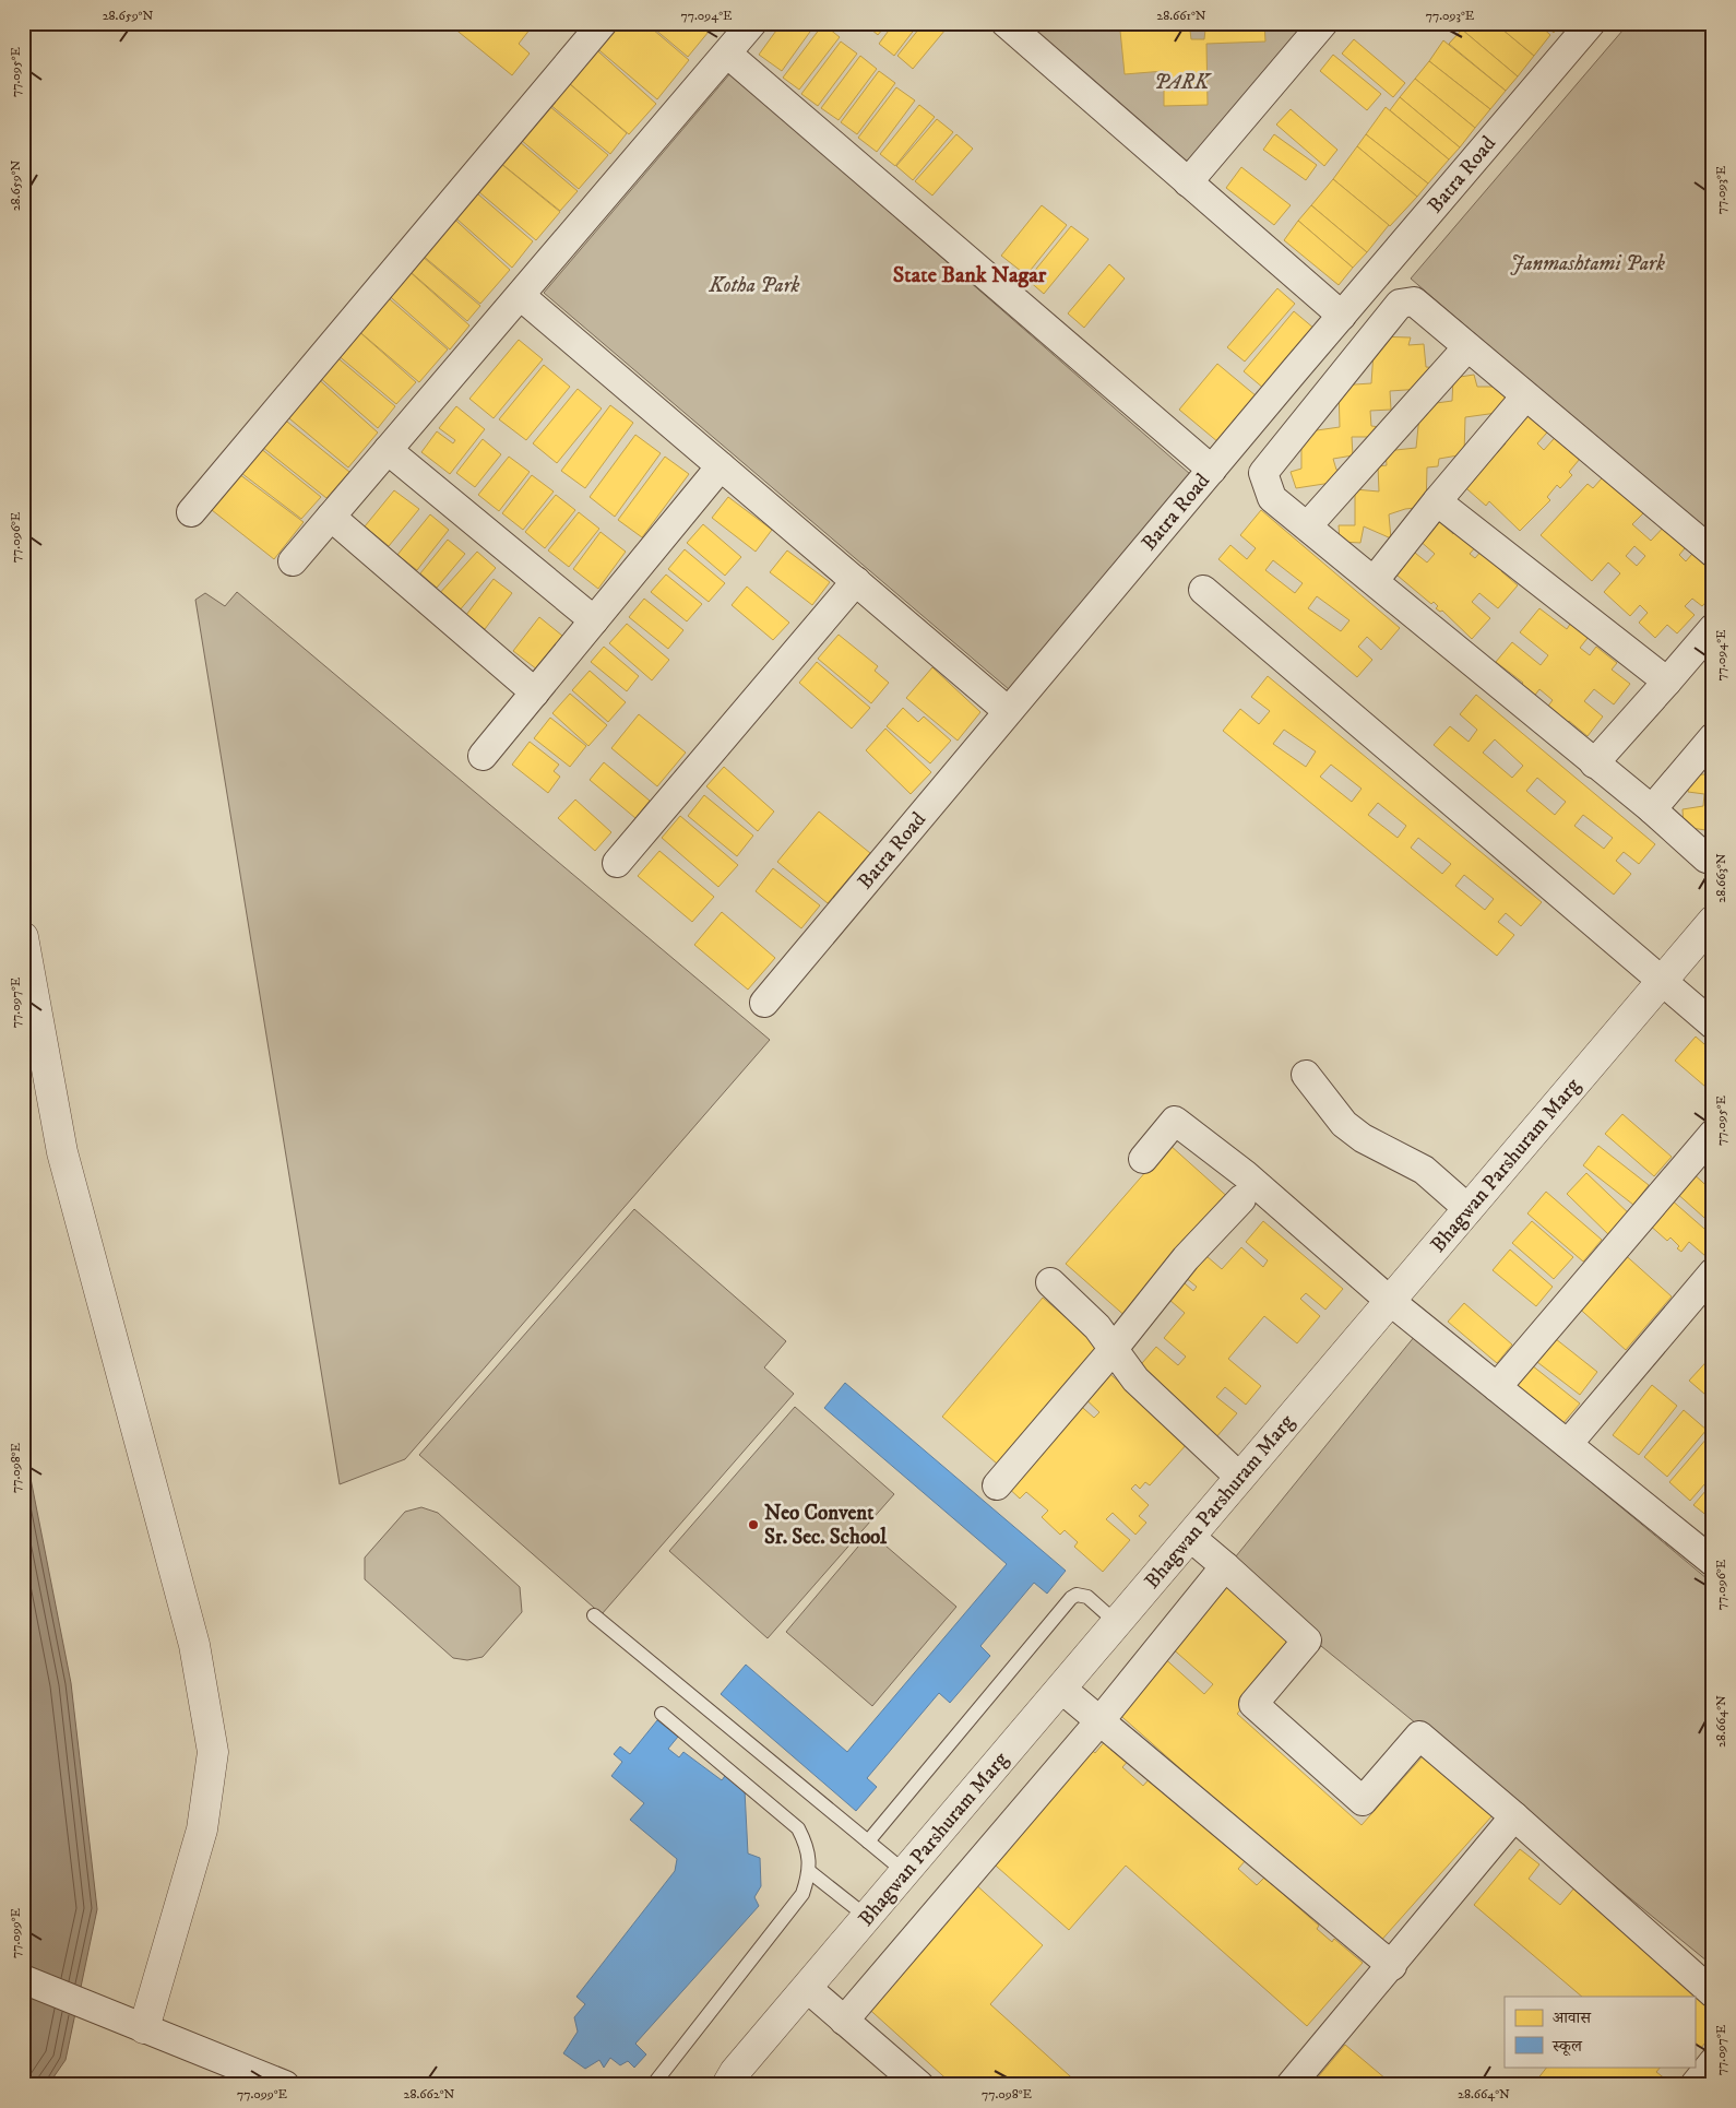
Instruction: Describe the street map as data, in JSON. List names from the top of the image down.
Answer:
{
  "streets": {
    "street": ["Batra Road", "Bhagwan Parshuram Marg"]
  },
  "districts": ["State Bank Nagar"],
  "parks": ["PARK", "Janmashtami Park", "Kotha Park"],
  "places": ["Neo Convent Sr. Sec. School"],
  "legend": ["आवास", "स्कूल"],
  "coordinates": [
    "28.659°N",
    "77.094°E",
    "28.661°N",
    "77.093°E",
    "77.095°E",
    "77.096°E",
    "28.663°N",
    "77.097°E",
    "77.098°E",
    "28.664°N",
    "77.099°E",
    "28.662°N"
  ]
}
